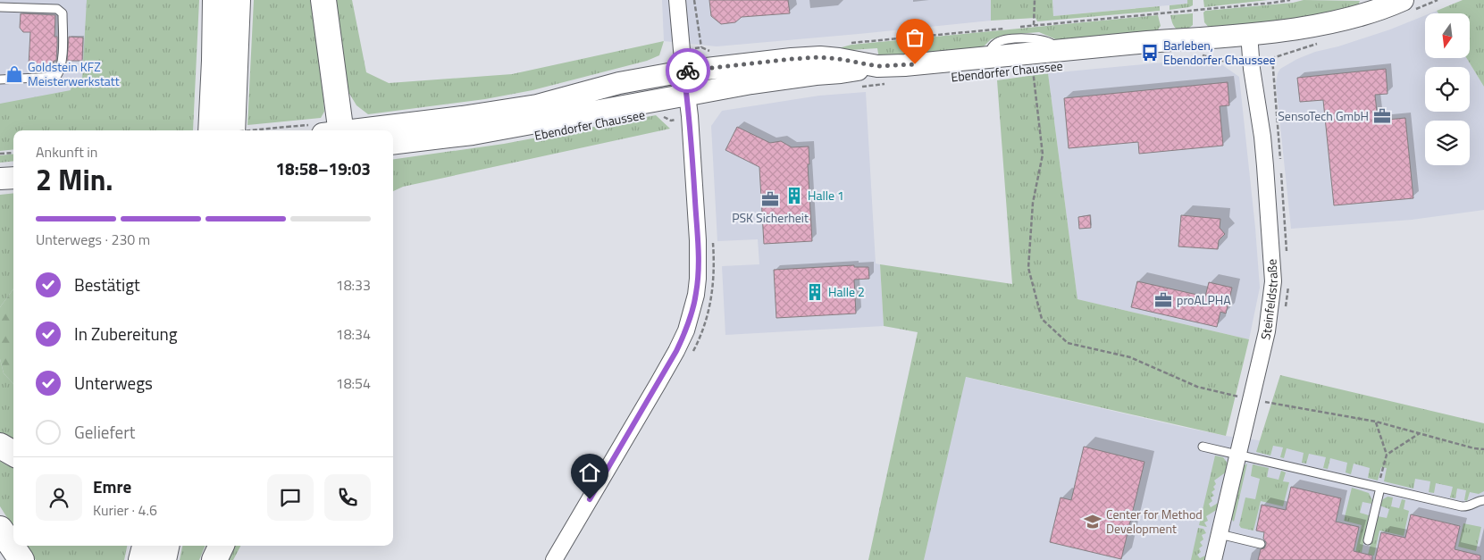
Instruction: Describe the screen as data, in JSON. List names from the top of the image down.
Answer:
{
  "streets": {
    "main road": ["Ebendorfer Chaussee"],
    "street": ["Steinfeldstraße"]
  },
  "crossings": [
    ["Ebendorfer Chaussee", "Steinfeldstraße"]
  ],
  "places": {
    "bus stop": ["Barleben, Ebendorfer Chaussee"],
    "shop": ["Goldstein KFZ Meisterwerkstatt"],
    "office": ["SensoTech GmbH", "PSK Sicherheit", "proALPHA"],
    "building": ["Halle 1", "Halle 2"],
    "school or university": ["Center for Method Development"]
  },
  "north": "bottom",
  "page": {
    "heading": ["2 Min.", "Ankunft in", "18:58–19:03"],
    "panel": ["Emre", "Kurier · 4.6"],
    "bar": "Unterwegs · 230 m",
    "list": [
      ["Bestätigt", "18:33"],
      ["In Zubereitung", "18:34"],
      ["Unterwegs", "18:54"],
      "Geliefert"
    ]
  }
}
